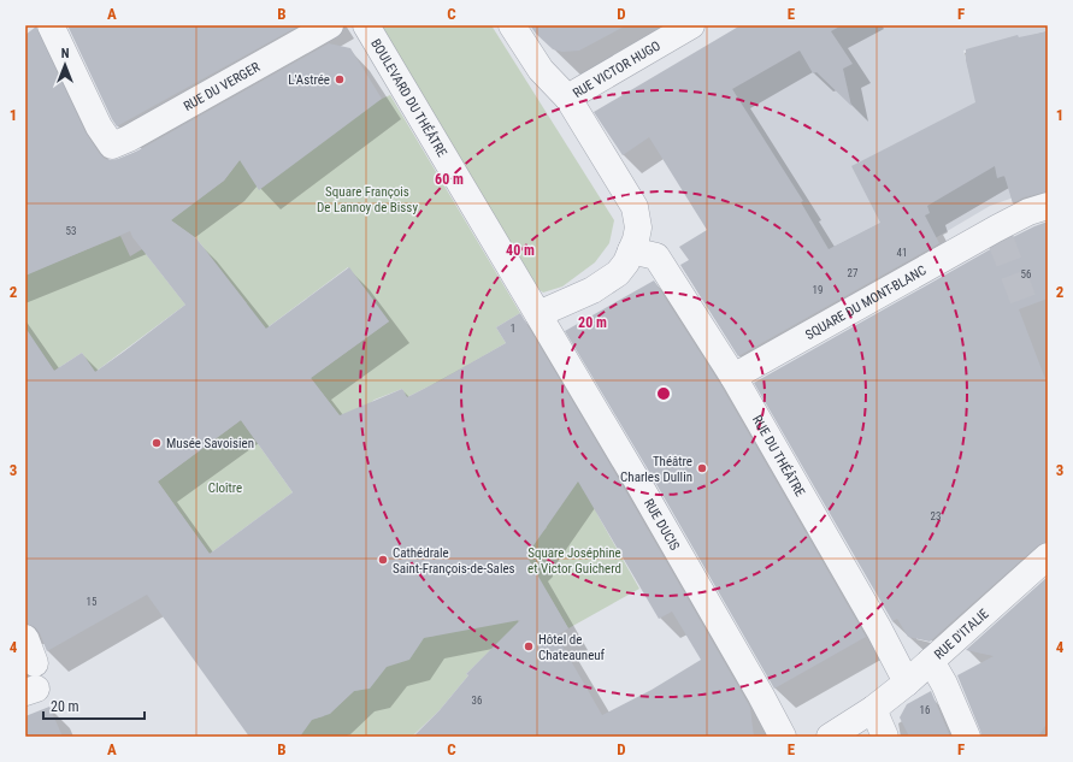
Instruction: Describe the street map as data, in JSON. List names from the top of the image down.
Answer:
{
  "streets": {
    "street": [
      "RUE VICTOR HUGO",
      "RUE DU VERGER",
      "BOULEVARD DU THÉÂTRE",
      "SQUARE DU MONT-BLANC",
      "RUE DU THÉÂTRE",
      "RUE DUCIS",
      "RUE D'ITALIE"
    ]
  },
  "crossings": [
    ["BOULEVARD DU THÉÂTRE", "RUE DUCIS"],
    ["SQUARE DU MONT-BLANC", "RUE DU THÉÂTRE"],
    ["RUE DU THÉÂTRE", "RUE D'ITALIE"]
  ],
  "parks": ["Square François De Lannoy de Bissy", "Cloître", "Square Joséphine et Victor Guicherd"],
  "places": [
    "L'Astrée",
    "Musée Savoisien",
    "Théâtre Charles Dullin",
    "Cathédrale Saint-François-de-Sales",
    "Hôtel de Chateauneuf"
  ],
  "house_numbers": [
    "53",
    "41",
    "27",
    "56",
    "19",
    "1",
    "23",
    "15",
    "36",
    "16"
  ],
  "scale_bar": "20 m",
  "north": "top",
  "grid": {
    "columns": [
      "A",
      "B",
      "C",
      "D",
      "E",
      "F"
    ],
    "rows": [
      "1",
      "2",
      "3",
      "4"
    ]
  },
  "rings": ["60 m", "40 m", "20 m"]
}
